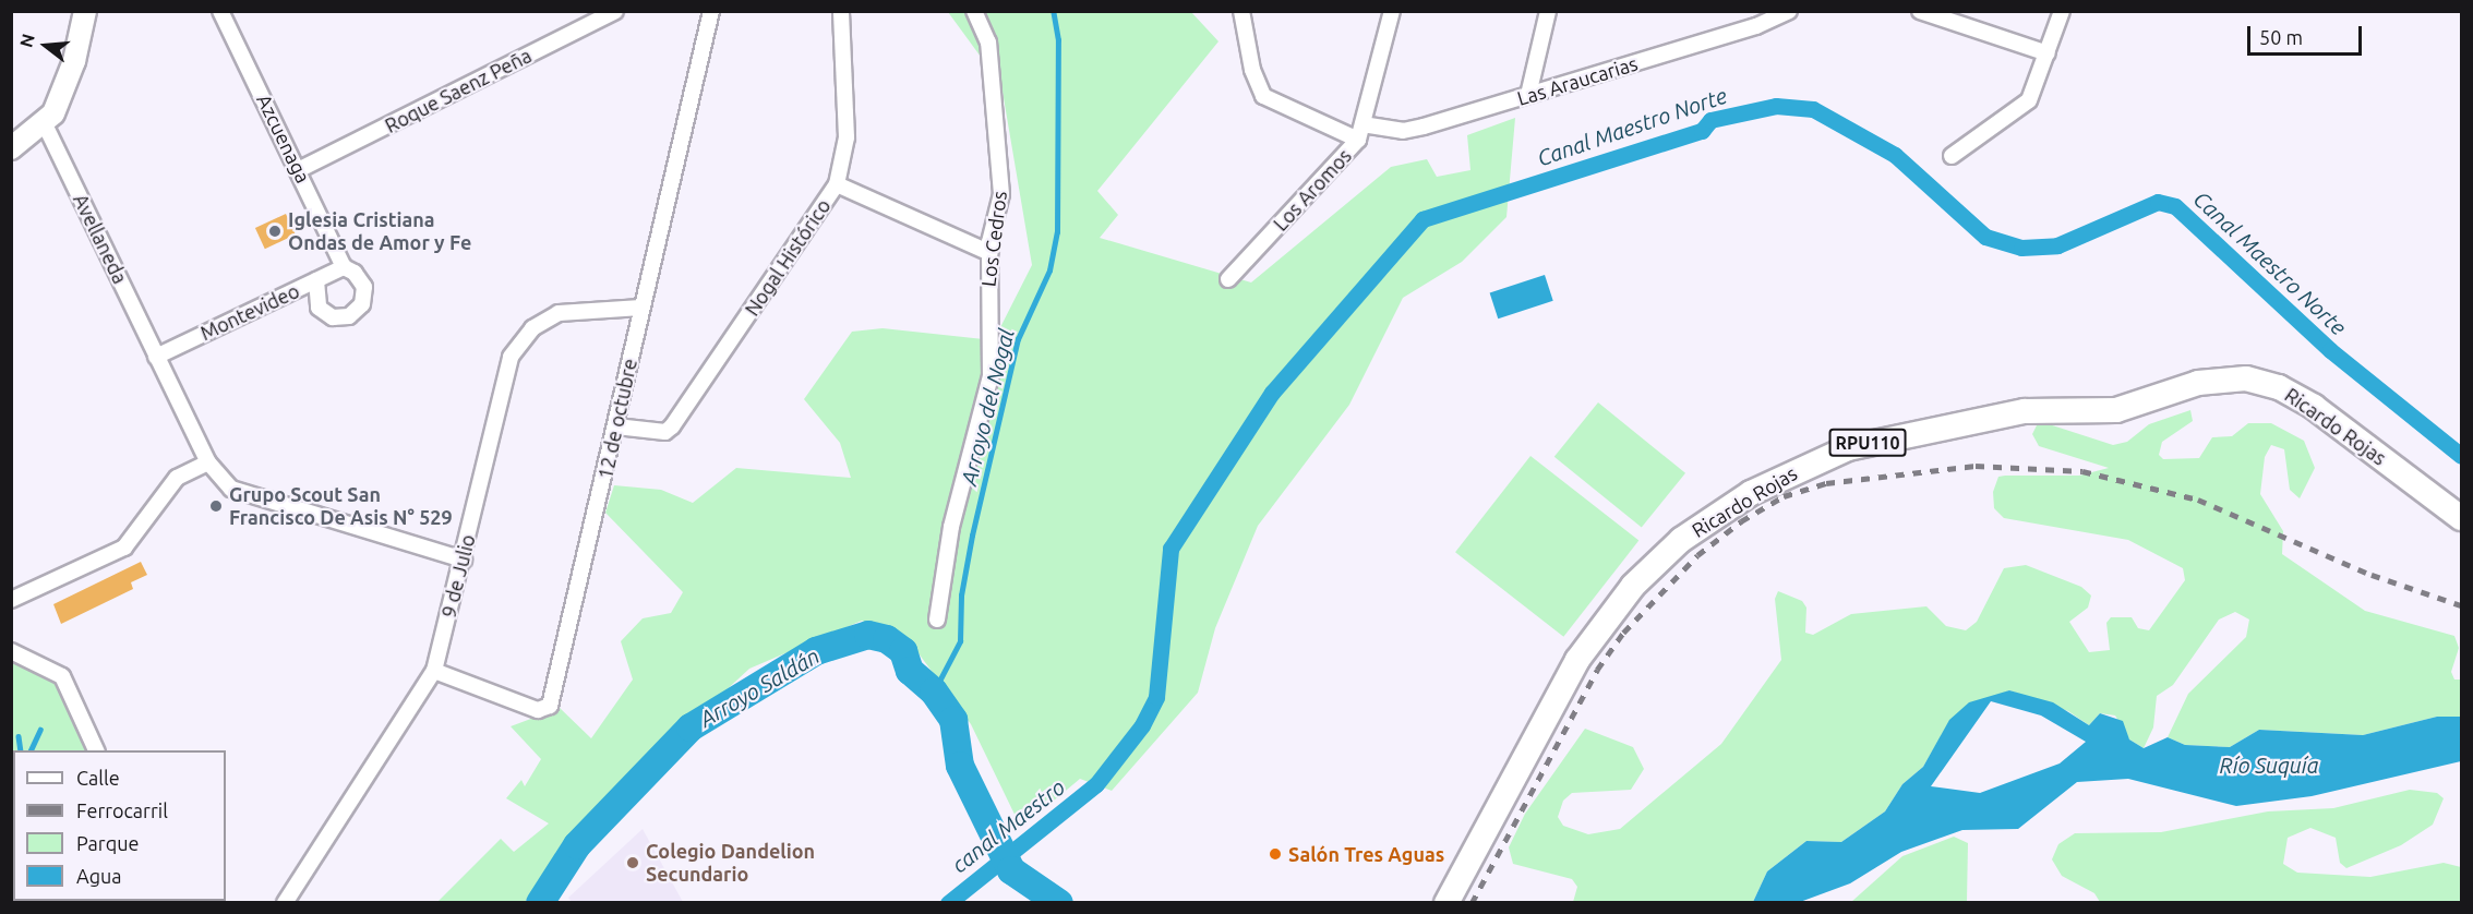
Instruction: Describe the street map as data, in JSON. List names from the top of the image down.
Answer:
{
  "streets": {
    "main road": ["Ricardo Rojas", "RPU110"],
    "street": [
      "Las Araucarias",
      "Roque Saenz Peña",
      "Azcuenaga",
      "Los Aromos",
      "Avellaneda",
      "Los Cedros",
      "Nogal Histórico",
      "Montevideo",
      "12 de octubre",
      "9 de Julio"
    ]
  },
  "crossings": [
    ["Las Araucarias", "Los Aromos"],
    ["Roque Saenz Peña", "Azcuenaga"],
    ["Azcuenaga", "Montevideo"],
    ["Avellaneda", "Montevideo"],
    ["Avellaneda", "9 de Julio"],
    ["Nogal Histórico", "12 de octubre"],
    ["12 de octubre", "9 de Julio"]
  ],
  "water": [
    "Canal Maestro Norte",
    "Arroyo del Nogal",
    "Arroyo Saldán",
    "Río Suquía",
    "canal Maestro"
  ],
  "places": [
    "Iglesia Cristiana Ondas de Amor y Fe",
    "Grupo Scout San Francisco De Asis N° 529",
    "Salón Tres Aguas",
    "Colegio Dandelion Secundario"
  ],
  "legend": [
    "Calle",
    "Ferrocarril",
    "Parque",
    "Agua"
  ],
  "scale_bar": "50 m",
  "north": "left"
}
